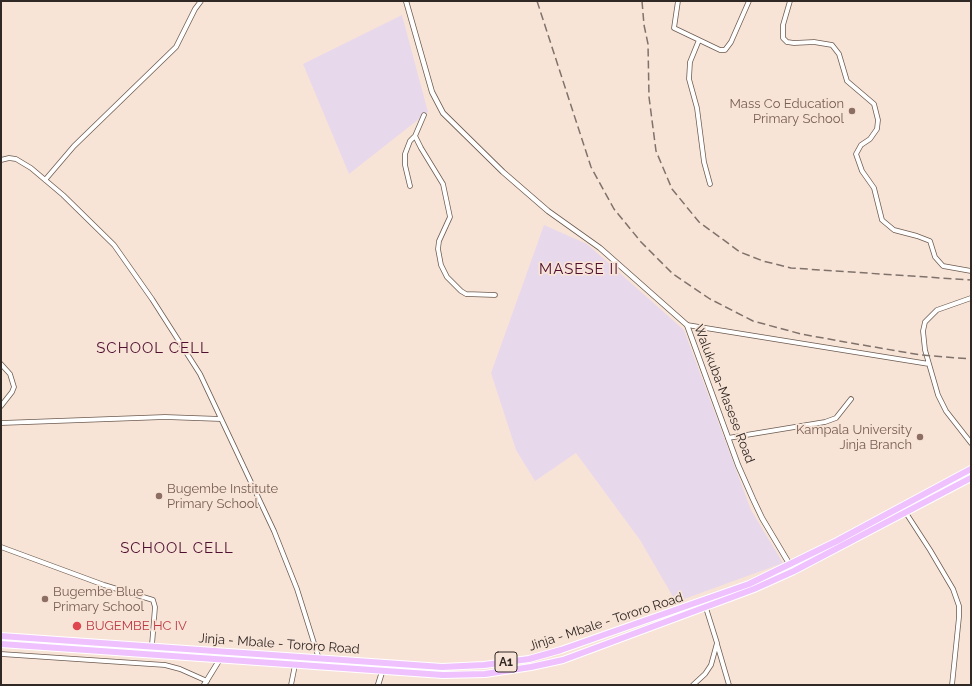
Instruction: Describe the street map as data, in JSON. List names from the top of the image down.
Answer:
{
  "streets": {
    "highway": ["Jinja - Mbale - Tororo Road", "A1"],
    "street": ["Walukuba-Masese Road"]
  },
  "crossings": [
    ["Walukuba-Masese Road", "Jinja - Mbale - Tororo Road"]
  ],
  "districts": ["MASESE II", "SCHOOL CELL", "SCHOOL CELL"],
  "places": [
    "Mass Co Education Primary School",
    "Kampala University Jinja Branch",
    "Bugembe Institute Primary School",
    "Bugembe Blue Primary School",
    "BUGEMBE HC IV"
  ]
}
